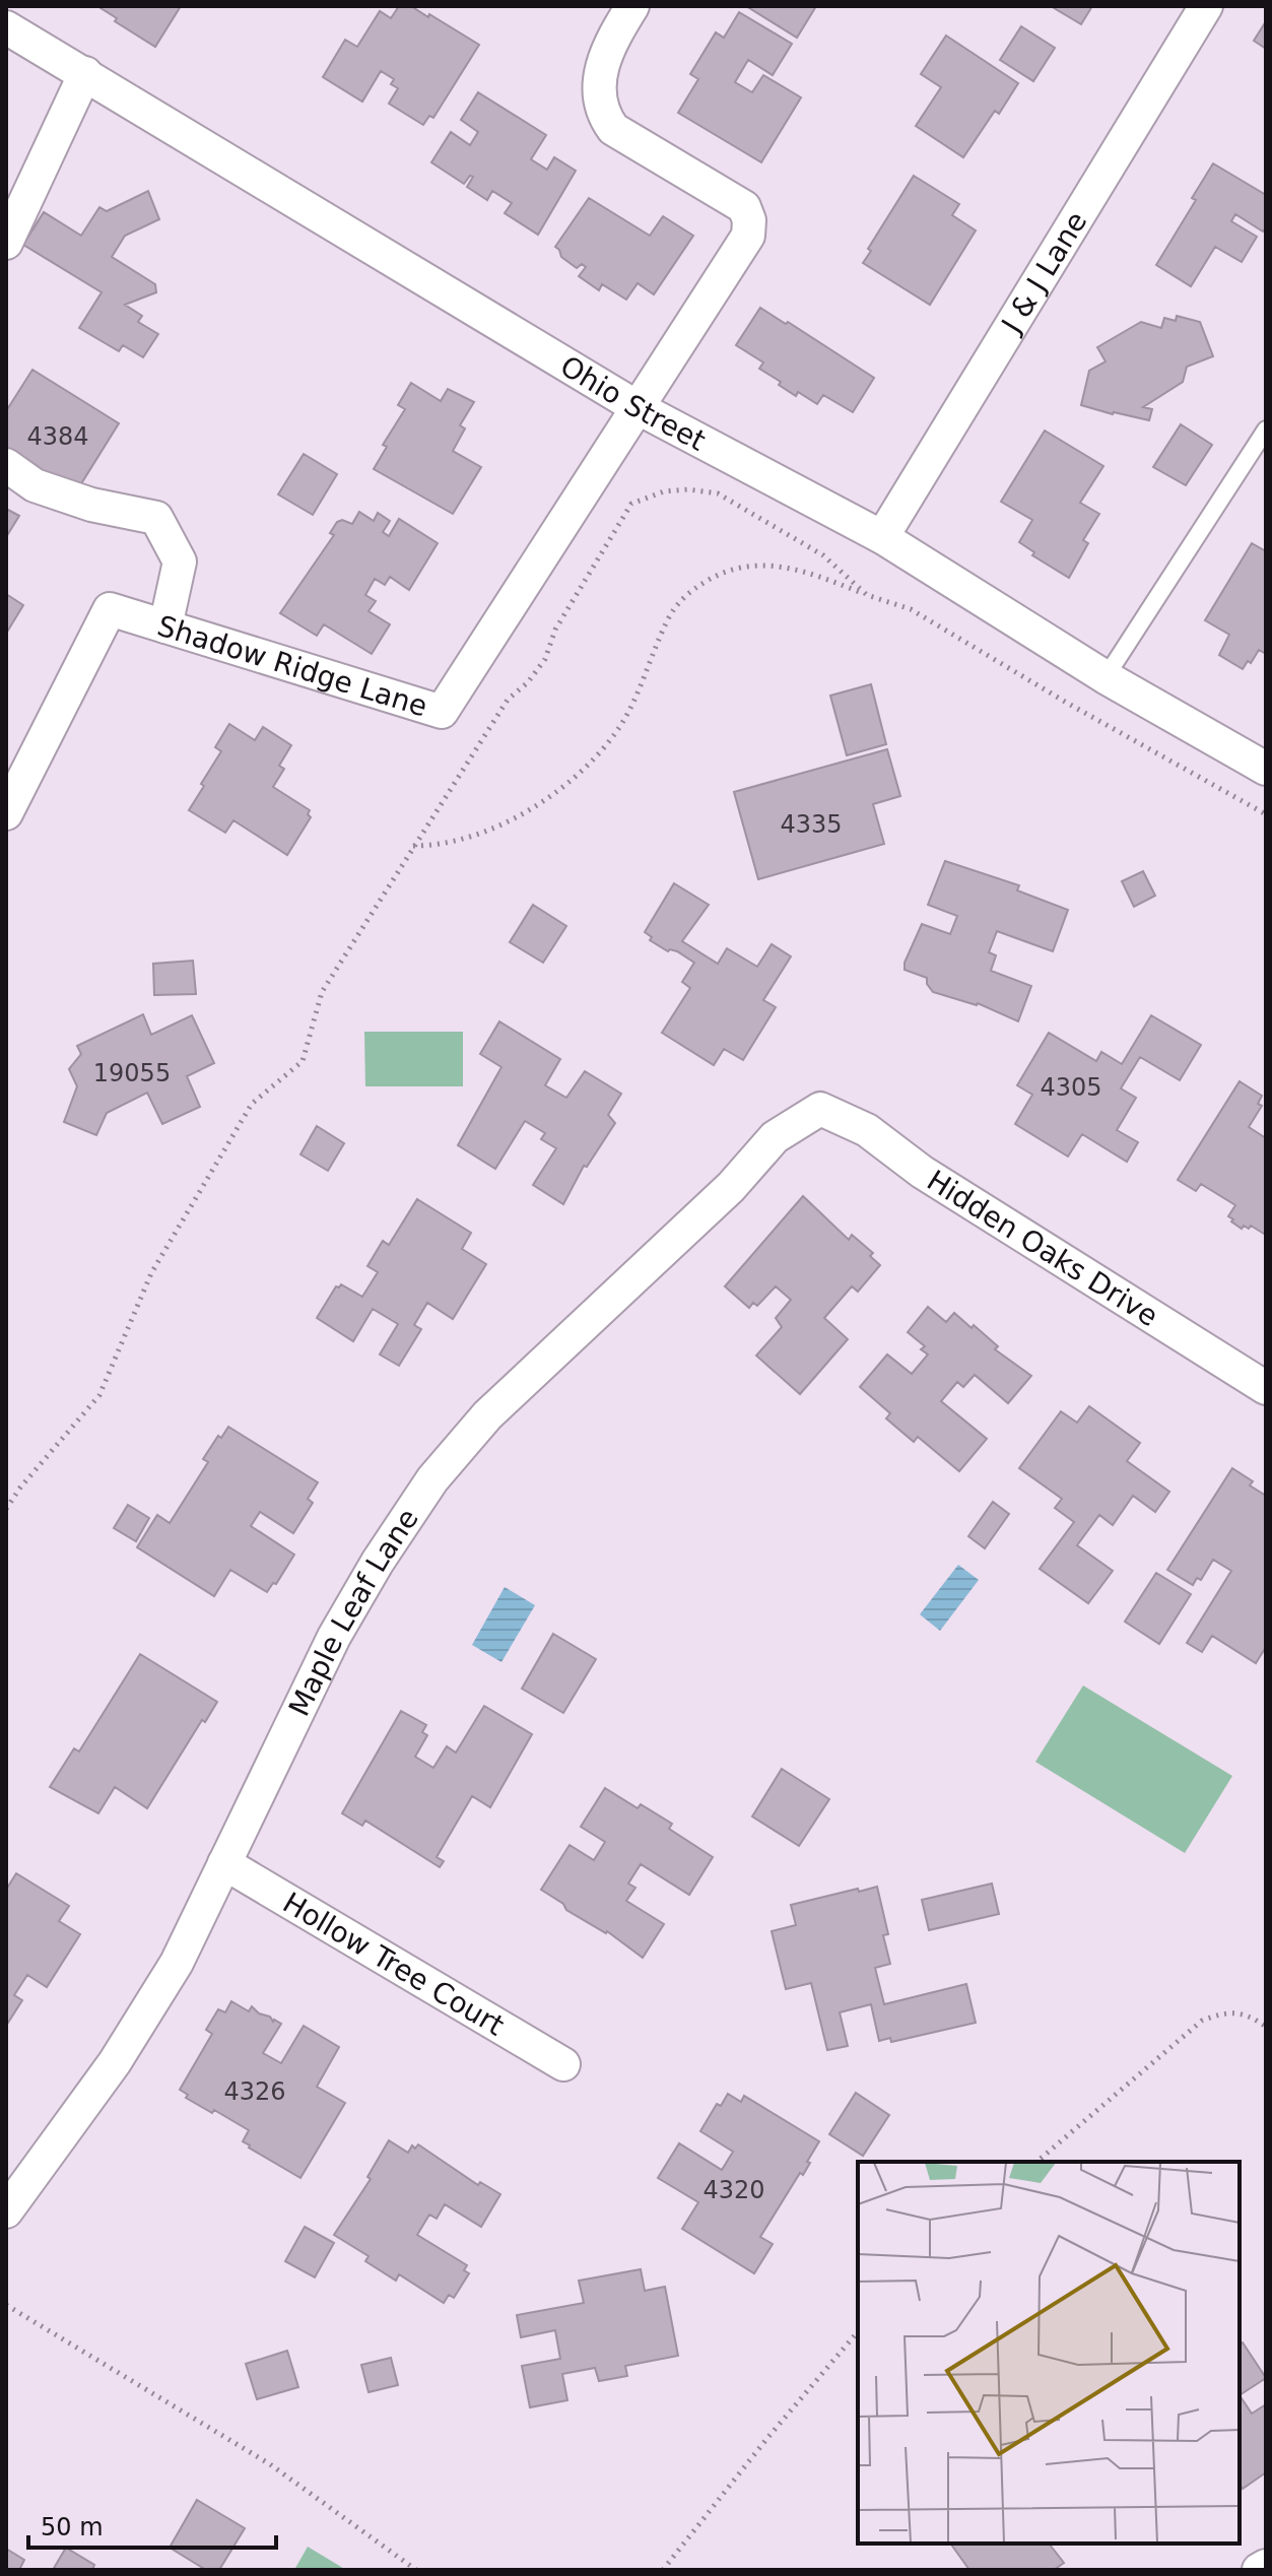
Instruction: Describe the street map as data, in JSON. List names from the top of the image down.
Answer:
{
  "streets": {
    "street": [
      "J & J Lane",
      "Ohio Street",
      "Shadow Ridge Lane",
      "Hidden Oaks Drive",
      "Maple Leaf Lane",
      "Hollow Tree Court"
    ]
  },
  "crossings": [
    ["J & J Lane", "Ohio Street"],
    ["Ohio Street", "Shadow Ridge Lane"],
    ["Hidden Oaks Drive", "Maple Leaf Lane"],
    ["Maple Leaf Lane", "Hollow Tree Court"]
  ],
  "house_numbers": [
    "4384",
    "4335",
    "19055",
    "4305",
    "4326",
    "4320"
  ],
  "scale_bar": "50 m"
}
